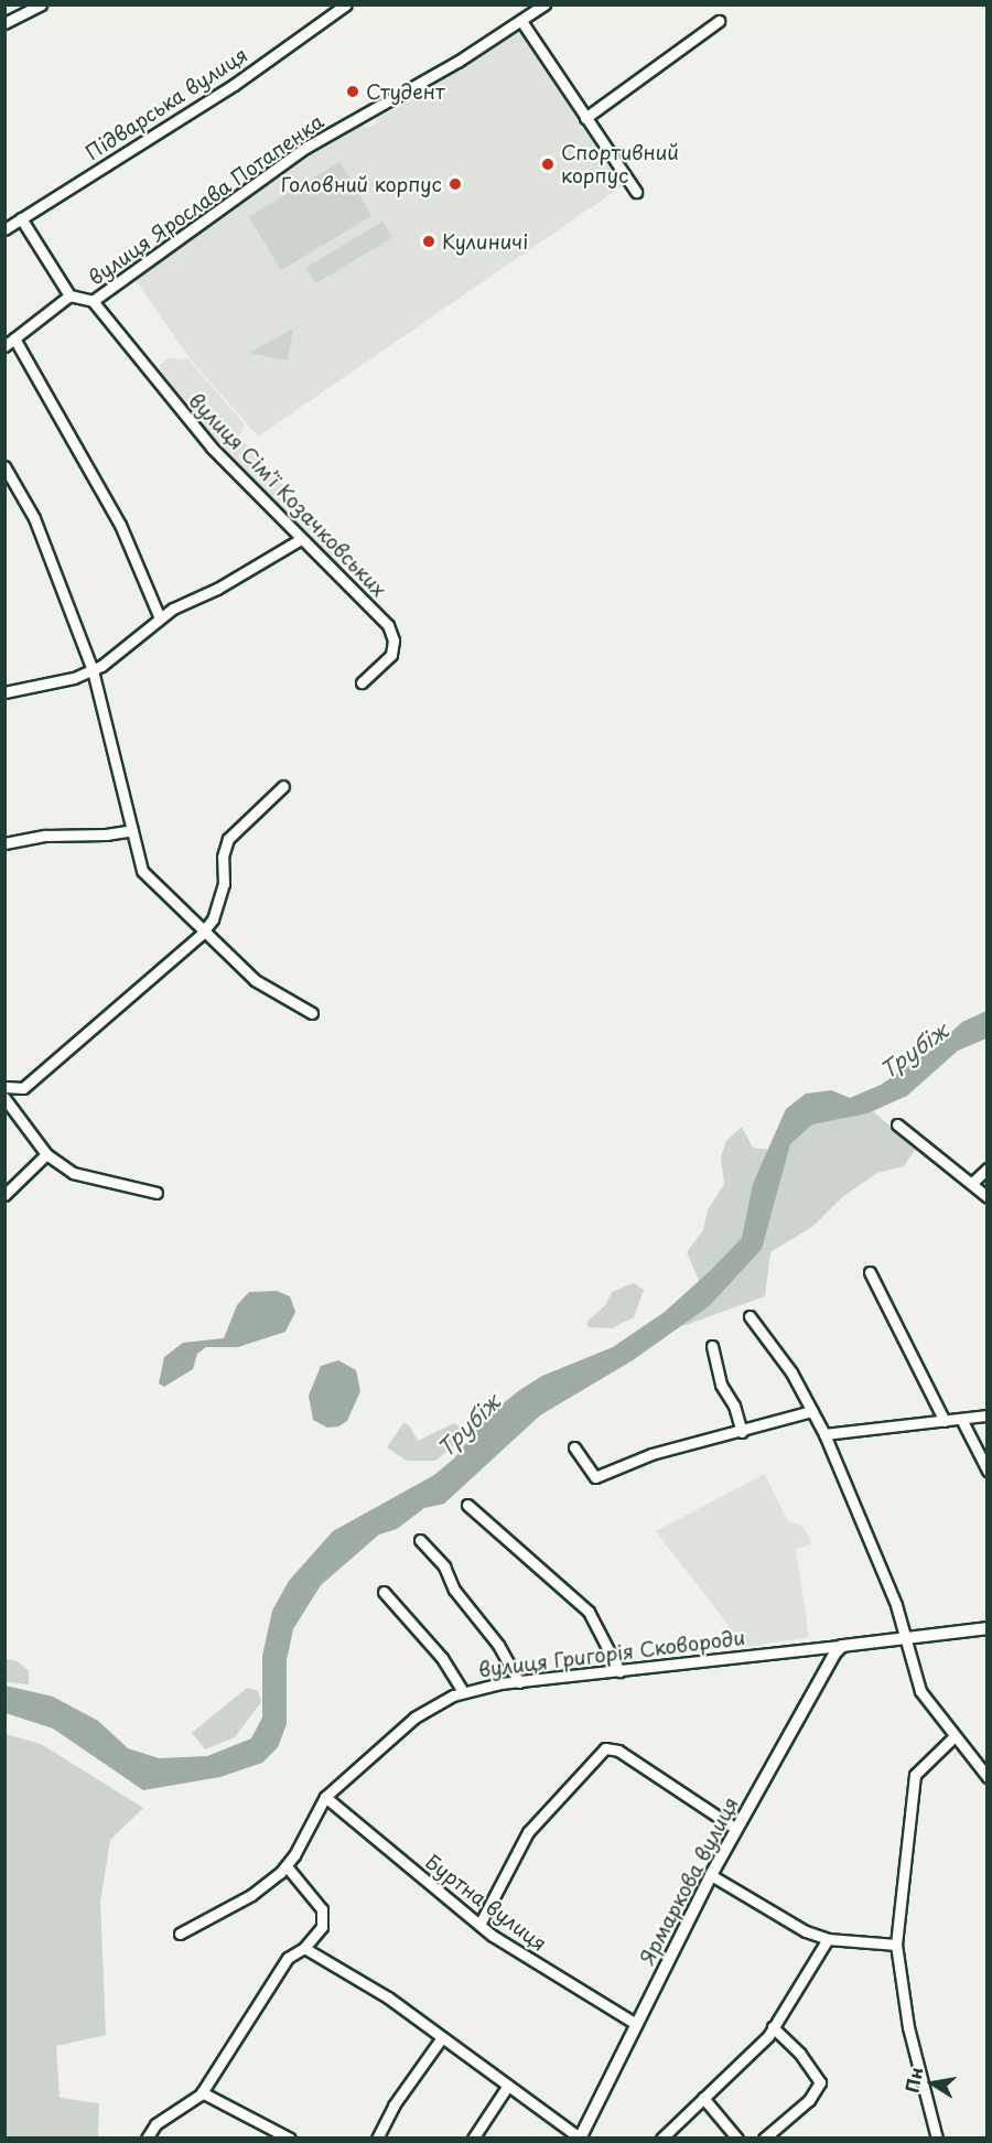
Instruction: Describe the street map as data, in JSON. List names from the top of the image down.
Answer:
{
  "streets": {
    "street": [
      "Підварська вулиця",
      "вулиця Ярослава Потапенка",
      "вулиця Сімʼї Козачковських",
      "вулиця Григорія Сковороди",
      "Ярмаркова вулиця",
      "Буртна вулиця"
    ]
  },
  "crossings": [
    ["вулиця Ярослава Потапенка", "вулиця Сімʼї Козачковських"],
    ["вулиця Григорія Сковороди", "Ярмаркова вулиця"],
    ["вулиця Григорія Сковороди", "Буртна вулиця"],
    ["Ярмаркова вулиця", "Буртна вулиця"]
  ],
  "water": ["Трубіж"],
  "places": [
    "Студент",
    "Спортивний корпус",
    "Головний корпус",
    "Кулиничі"
  ],
  "north": "left"
}
